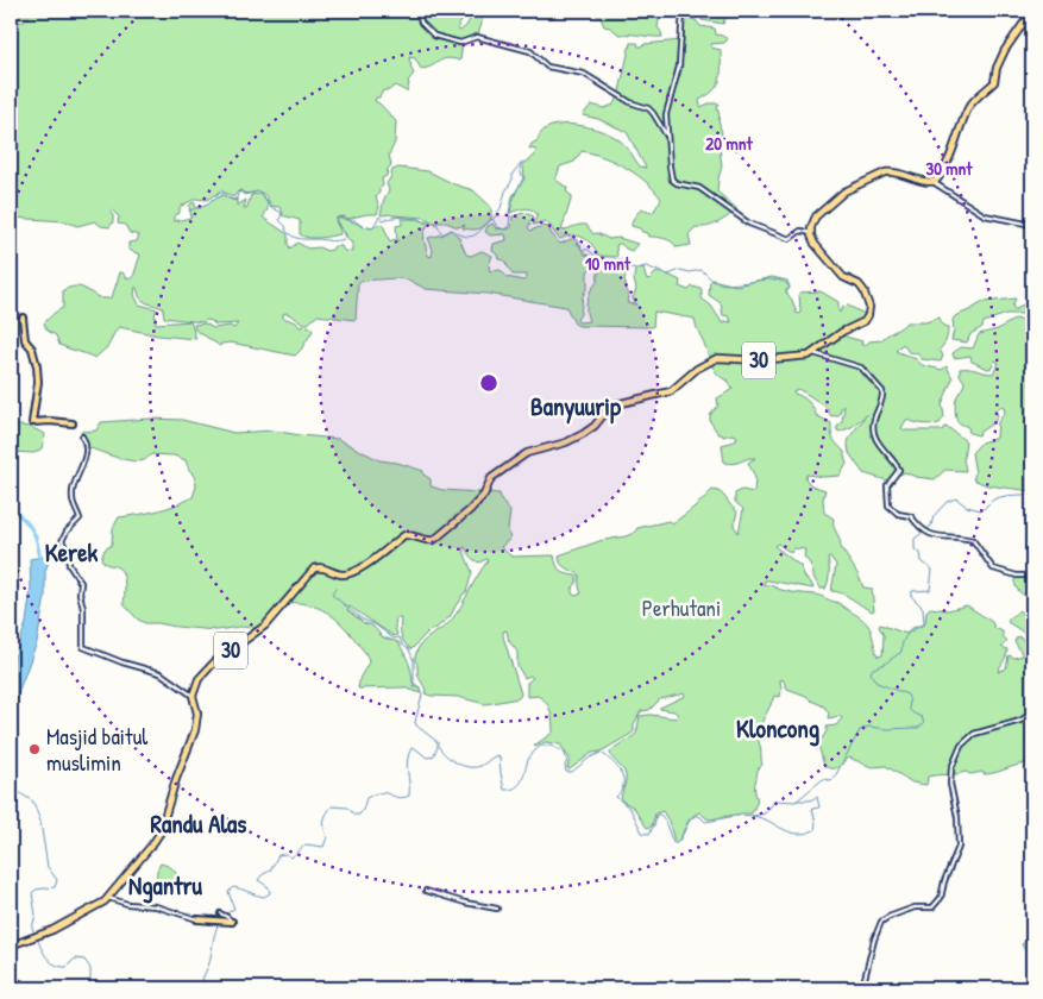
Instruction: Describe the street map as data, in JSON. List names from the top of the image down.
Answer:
{
  "streets": {
    "highway": ["30"]
  },
  "districts": [
    "Banyuurip",
    "Kerek",
    "Kloncong",
    "Randu Alas",
    "Ngantru"
  ],
  "parks": ["Perhutani"],
  "places": ["Masjid baitul muslimin"],
  "rings": ["20 mnt", "30 mnt", "10 mnt"]
}
